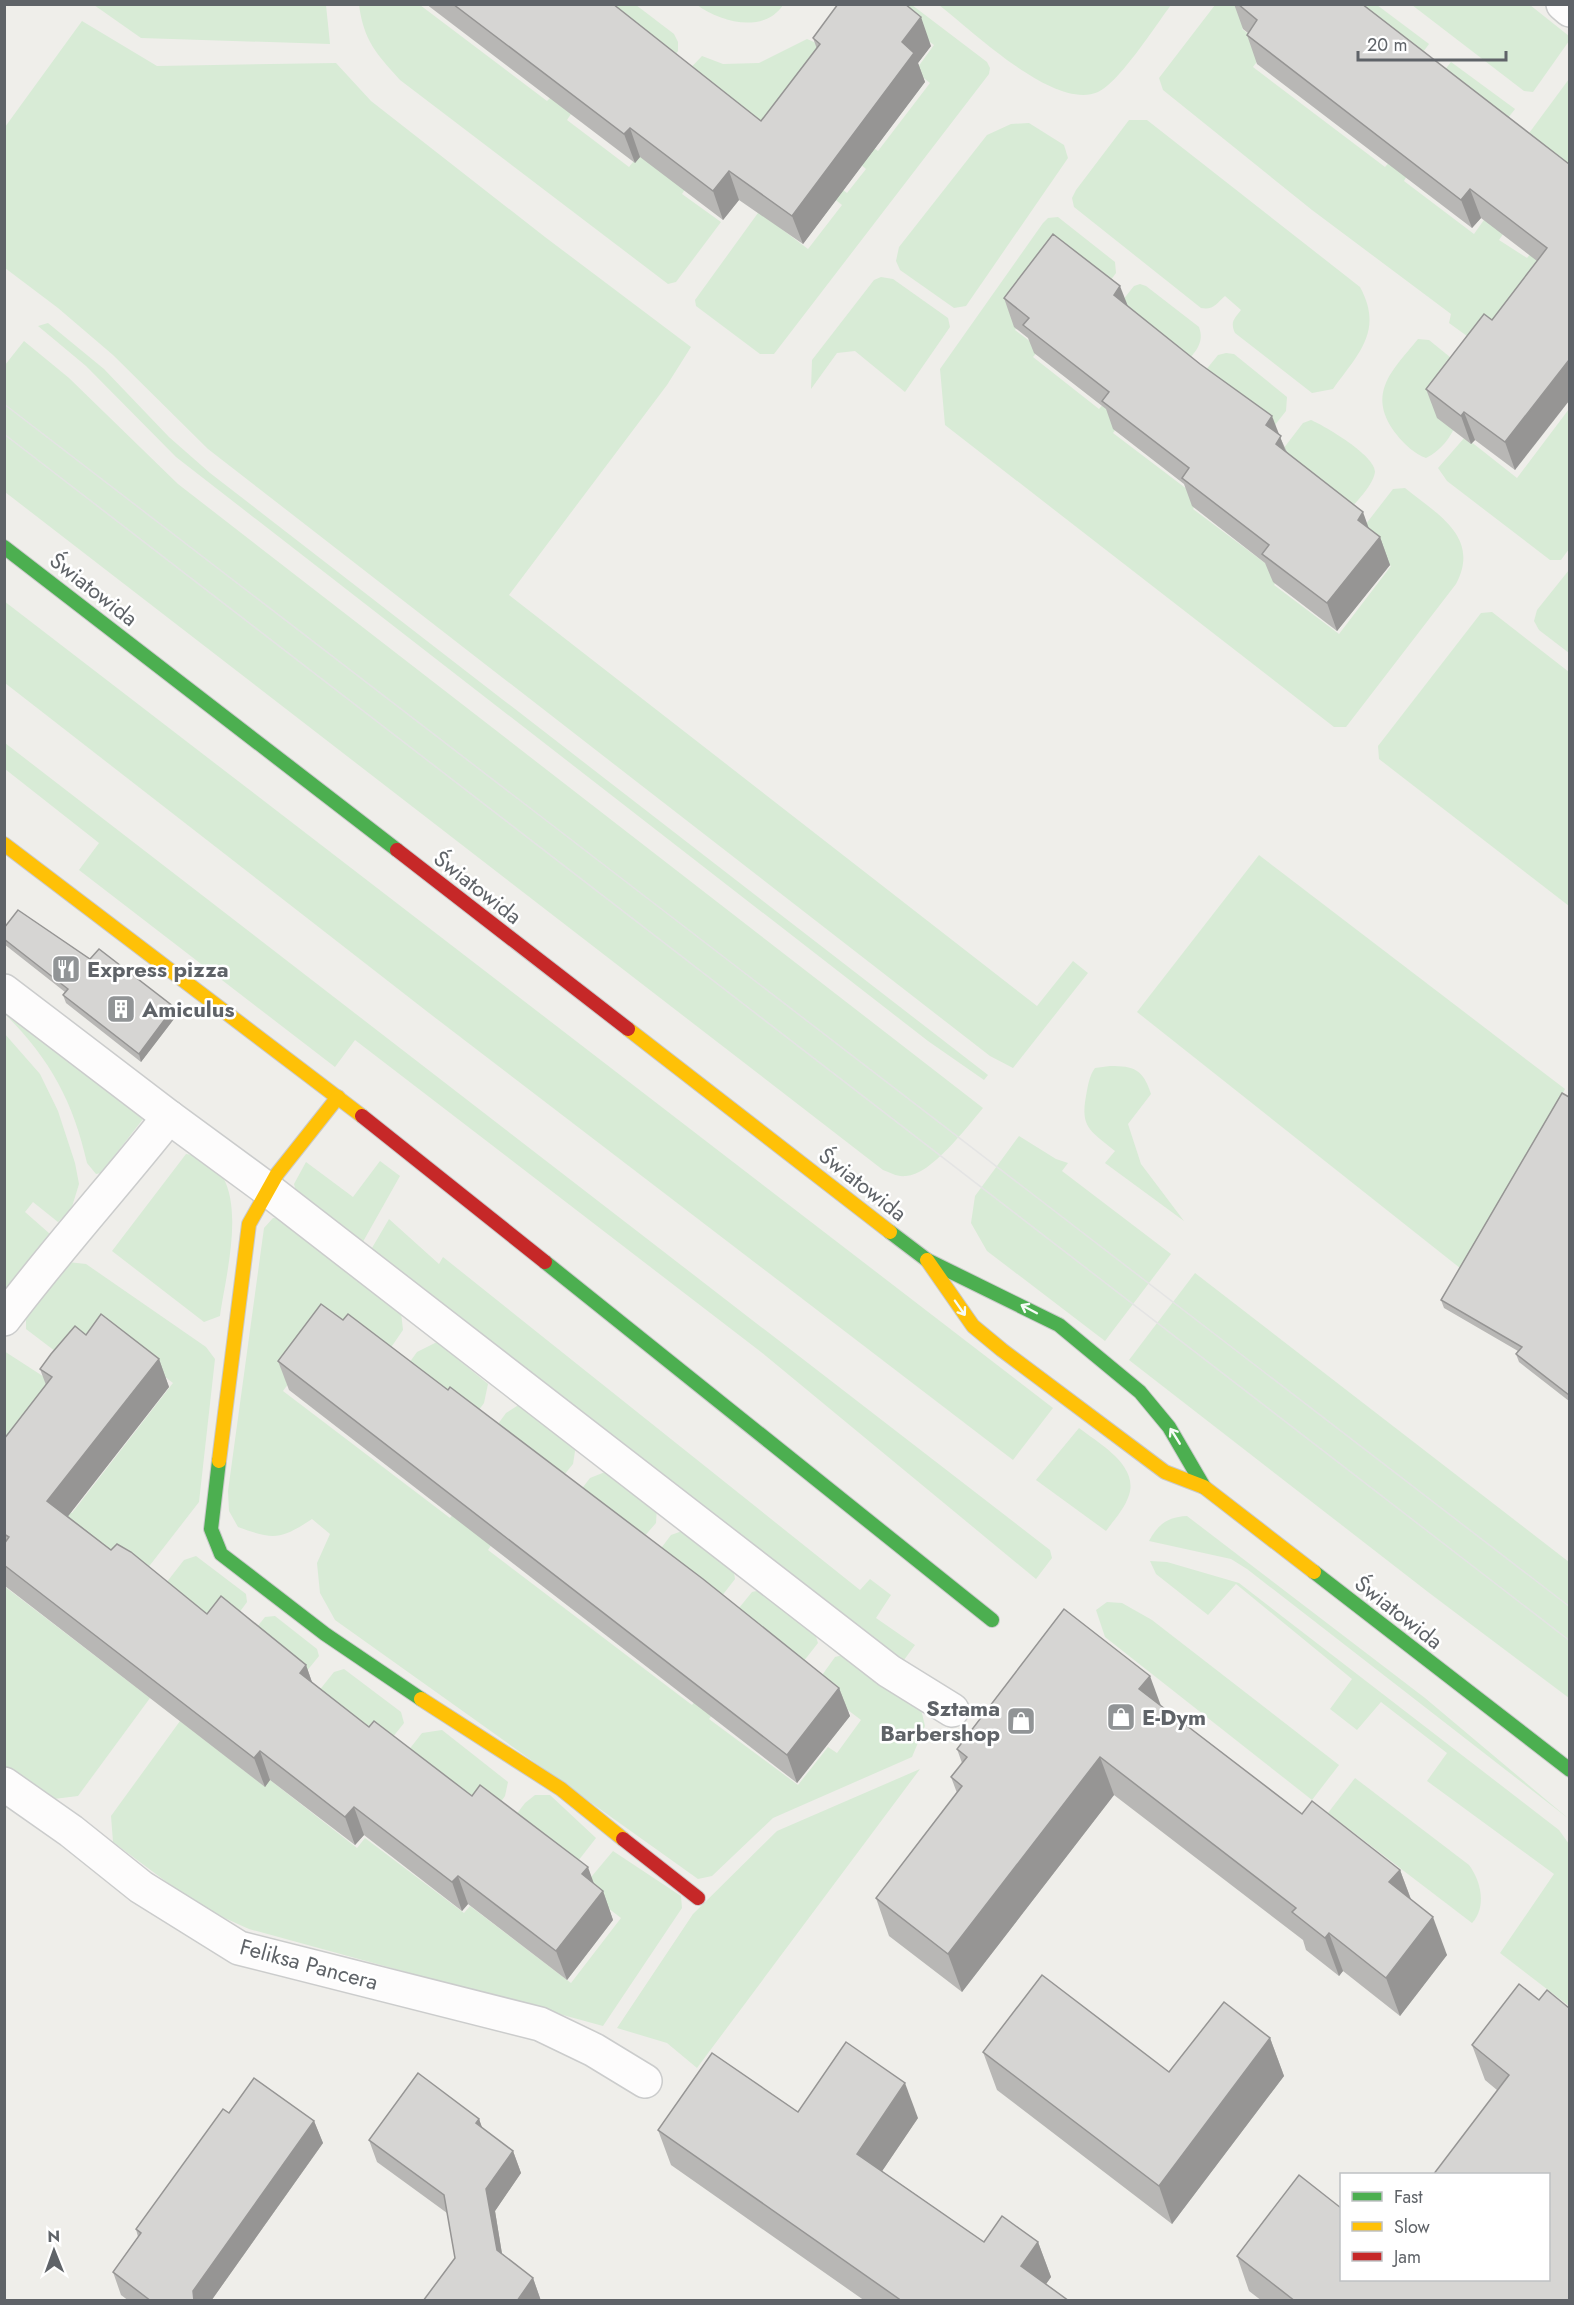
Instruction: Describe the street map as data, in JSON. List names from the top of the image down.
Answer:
{
  "streets": {
    "street": ["Światowida", "Feliksa Pancera"]
  },
  "places": {
    "restaurant": ["Express pizza"],
    "building": ["Amiculus"],
    "shop": ["E-Dym", "Sztama Barbershop"]
  },
  "legend": ["Fast", "Slow", "Jam"],
  "scale_bar": "20 m",
  "north": "top"
}
